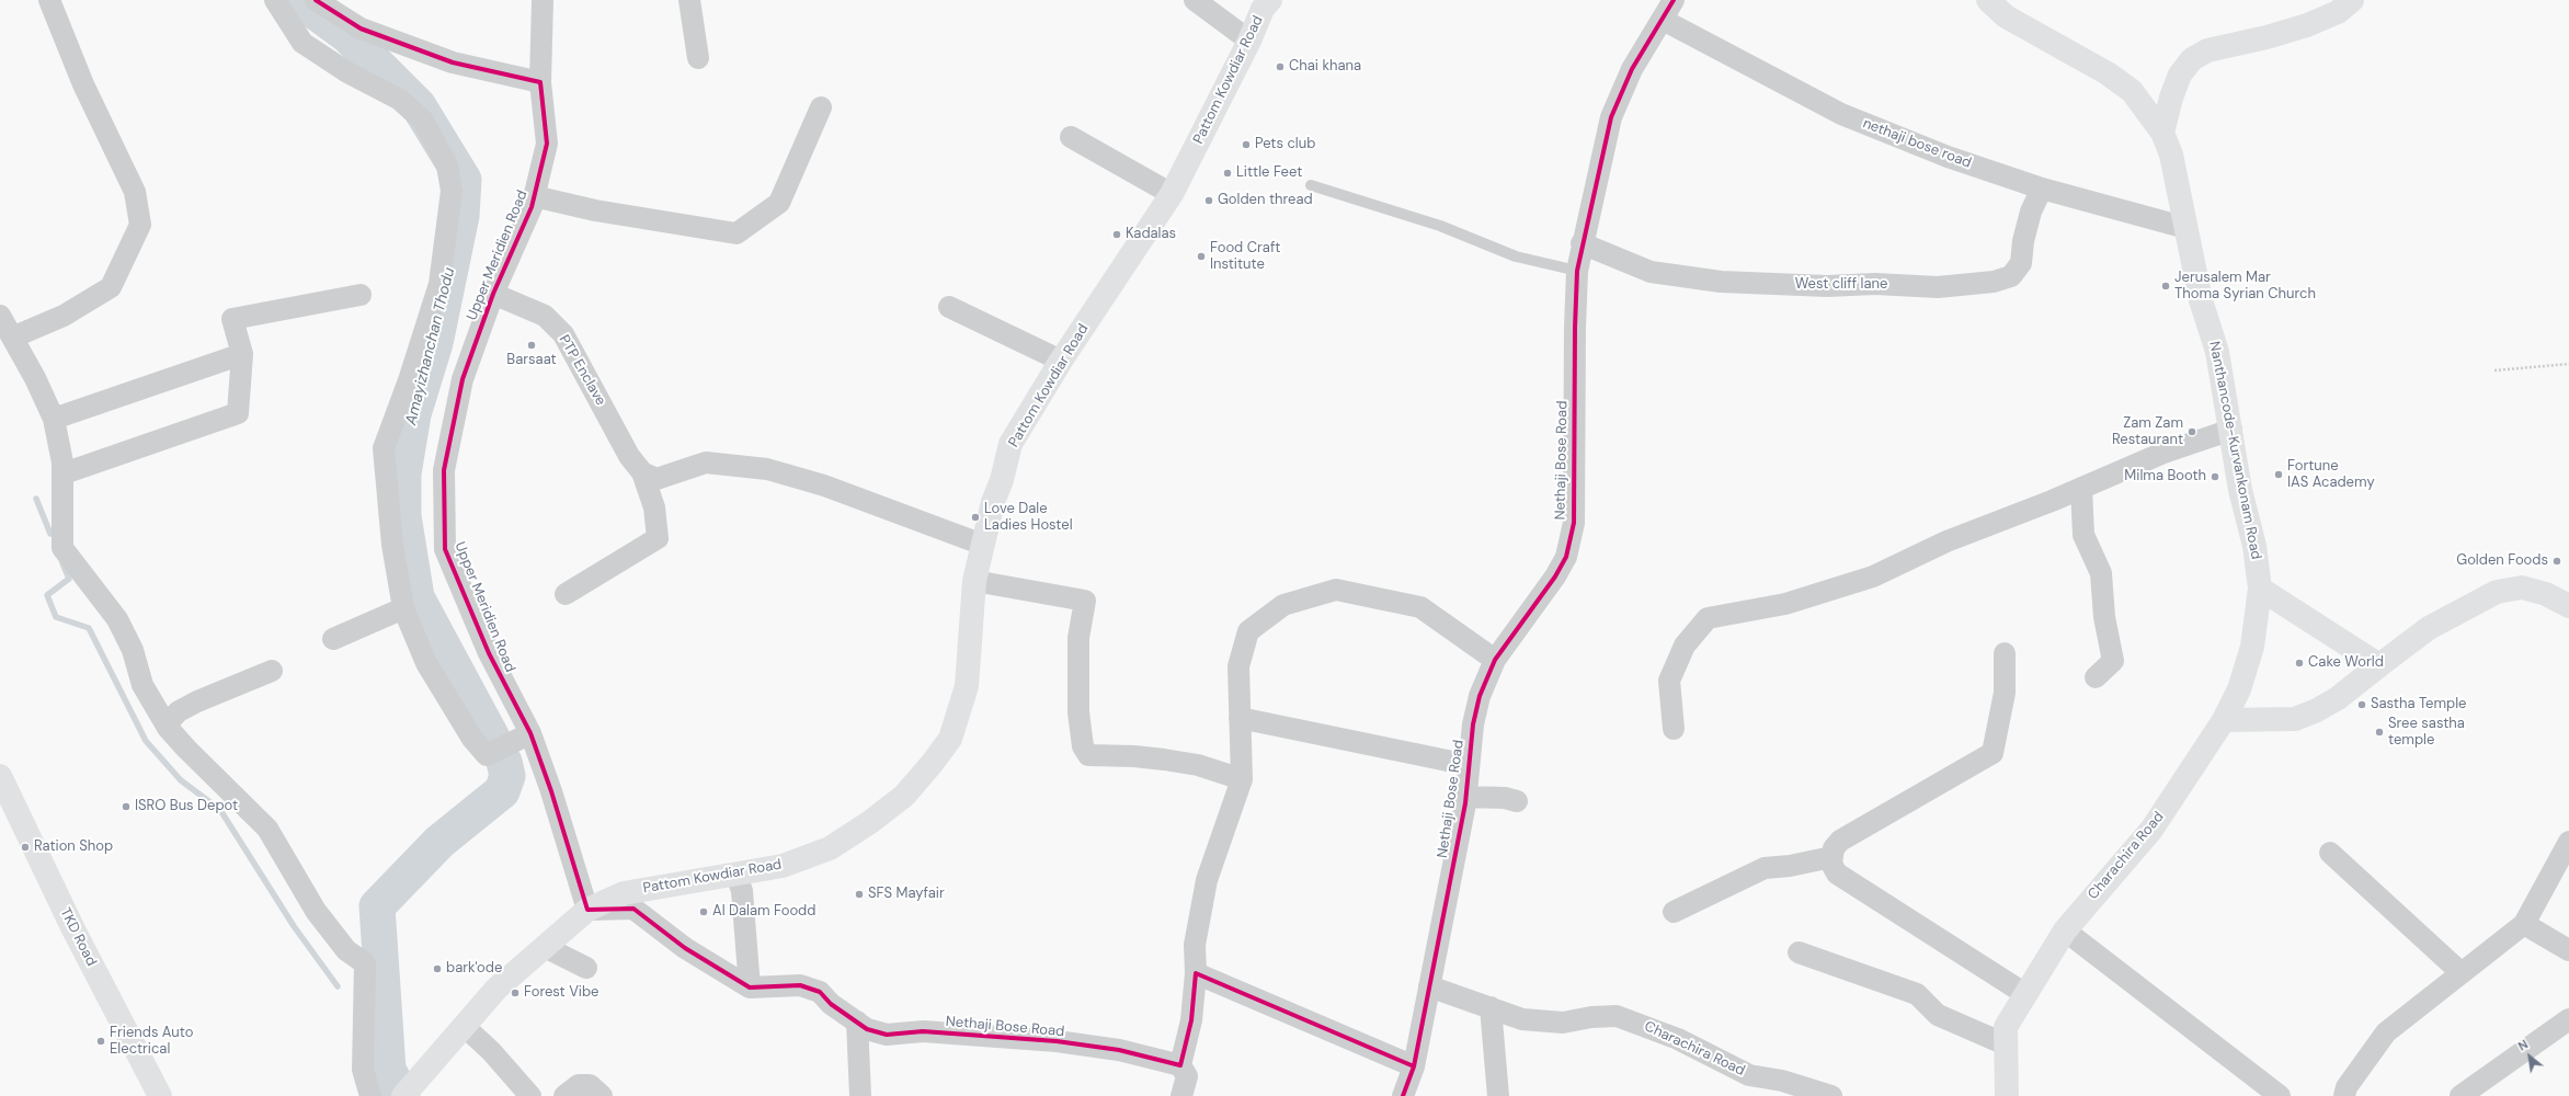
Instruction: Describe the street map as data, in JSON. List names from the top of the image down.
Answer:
{
  "streets": {
    "street": [
      "Pattom Kowdiar Road",
      "nethaji bose road",
      "Upper Meridien Road",
      "West cliff lane",
      "PTP Enclave",
      "Nanthancode-Kurvankonam Road",
      "Nethaji Bose Road",
      "Charachira Road",
      "TKD Road"
    ]
  },
  "crossings": [
    ["Pattom Kowdiar Road", "Upper Meridien Road"],
    ["nethaji bose road", "West cliff lane"],
    ["nethaji bose road", "Nanthancode-Kurvankonam Road"],
    ["nethaji bose road", "Nethaji Bose Road"],
    ["Upper Meridien Road", "PTP Enclave"],
    ["West cliff lane", "Nethaji Bose Road"],
    ["Nanthancode-Kurvankonam Road", "Charachira Road"],
    ["Nethaji Bose Road", "Charachira Road"]
  ],
  "water": ["Amayizhanchan Thodu"],
  "places": [
    "Chai khana",
    "Pets club",
    "Little Feet",
    "Golden thread",
    "Kadalas",
    "Food Craft Institute",
    "Jerusalem Mar Thoma Syrian Church",
    "Barsaat",
    "Zam Zam Restaurant",
    "Fortune IAS Academy",
    "Milma Booth",
    "Love Dale Ladies Hostel",
    "Golden Foods",
    "Cake World",
    "Sastha Temple",
    "Sree sastha temple",
    "ISRO Bus Depot",
    "Ration Shop",
    "SFS Mayfair",
    "Al Dalam Foodd",
    "bark'ode",
    "Forest Vibe",
    "Friends Auto Electrical"
  ],
  "north": "top left"
}
